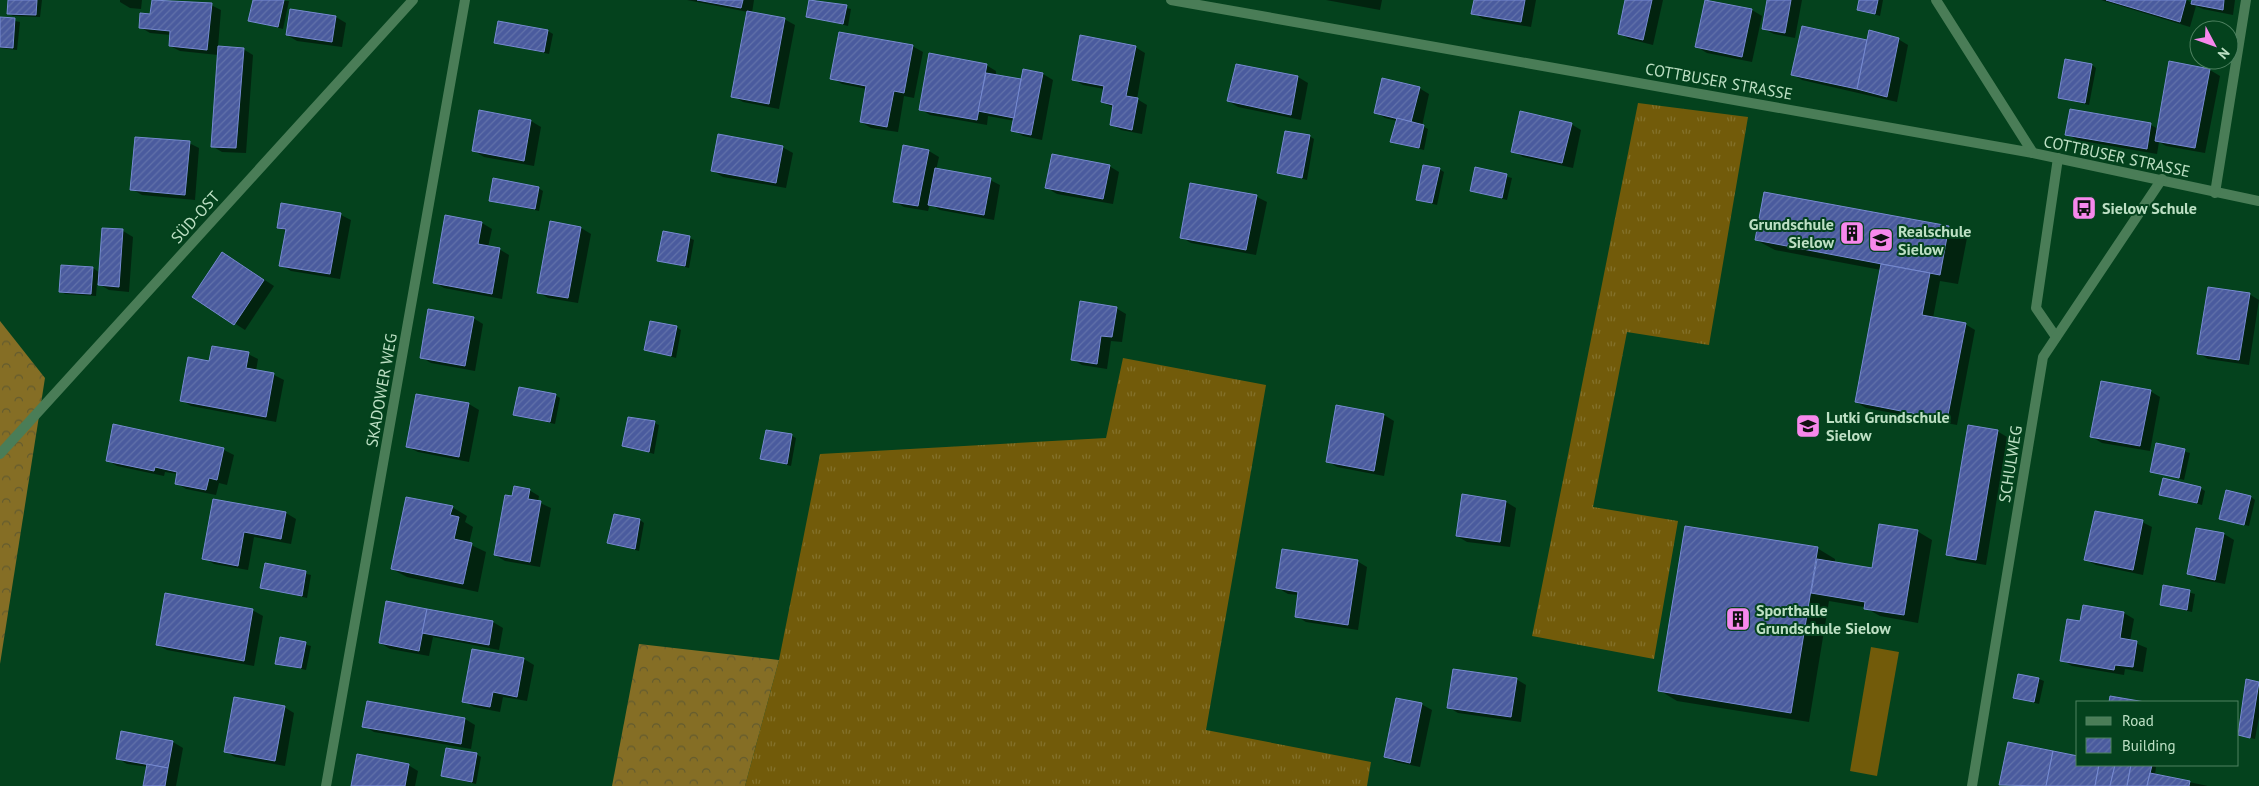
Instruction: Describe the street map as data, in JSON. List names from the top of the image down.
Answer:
{
  "streets": {
    "street": [
      "COTTBUSER STRASSE",
      "SÜD-OST",
      "SKADOWER WEG",
      "SCHULWEG"
    ]
  },
  "crossings": [
    ["COTTBUSER STRASSE", "SCHULWEG"]
  ],
  "places": {
    "bus stop": ["Sielow Schule"],
    "building": ["Grundschule Sielow", "Sporthalle Grundschule Sielow"],
    "school or university": ["Realschule Sielow", "Lutki Grundschule Sielow"]
  },
  "legend": ["Road", "Building"],
  "north": "bottom right"
}
